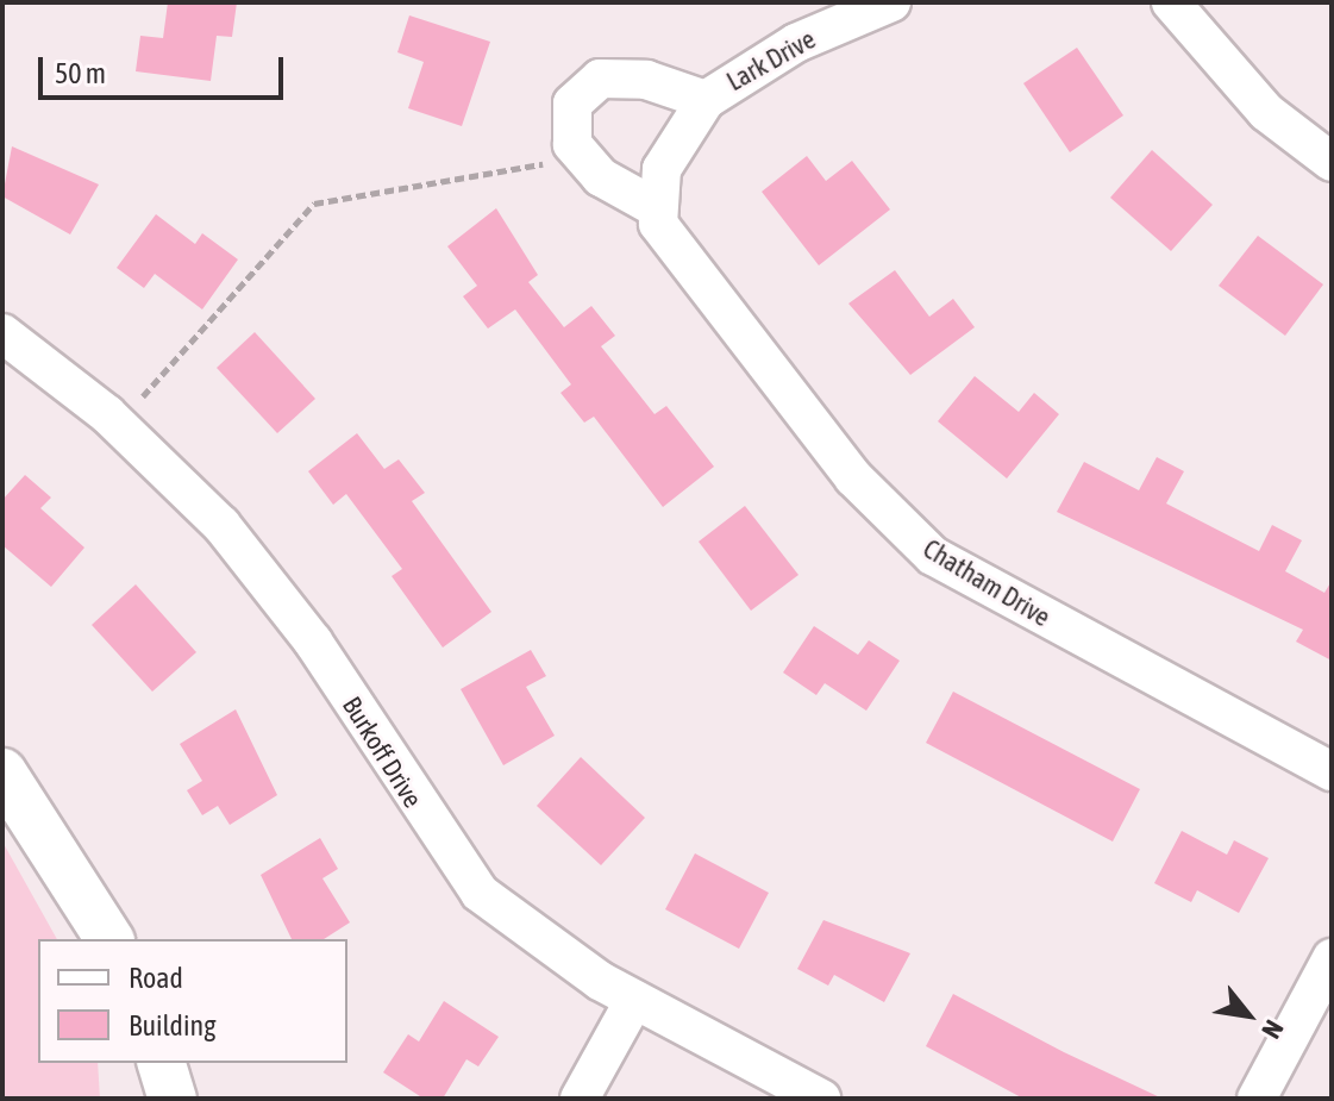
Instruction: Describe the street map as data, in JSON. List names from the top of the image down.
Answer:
{
  "streets": {
    "street": ["Lark Drive", "Chatham Drive", "Burkoff Drive"]
  },
  "crossings": [
    ["Lark Drive", "Chatham Drive"]
  ],
  "legend": ["Road", "Building"],
  "scale_bar": "50 m",
  "north": "bottom right"
}
